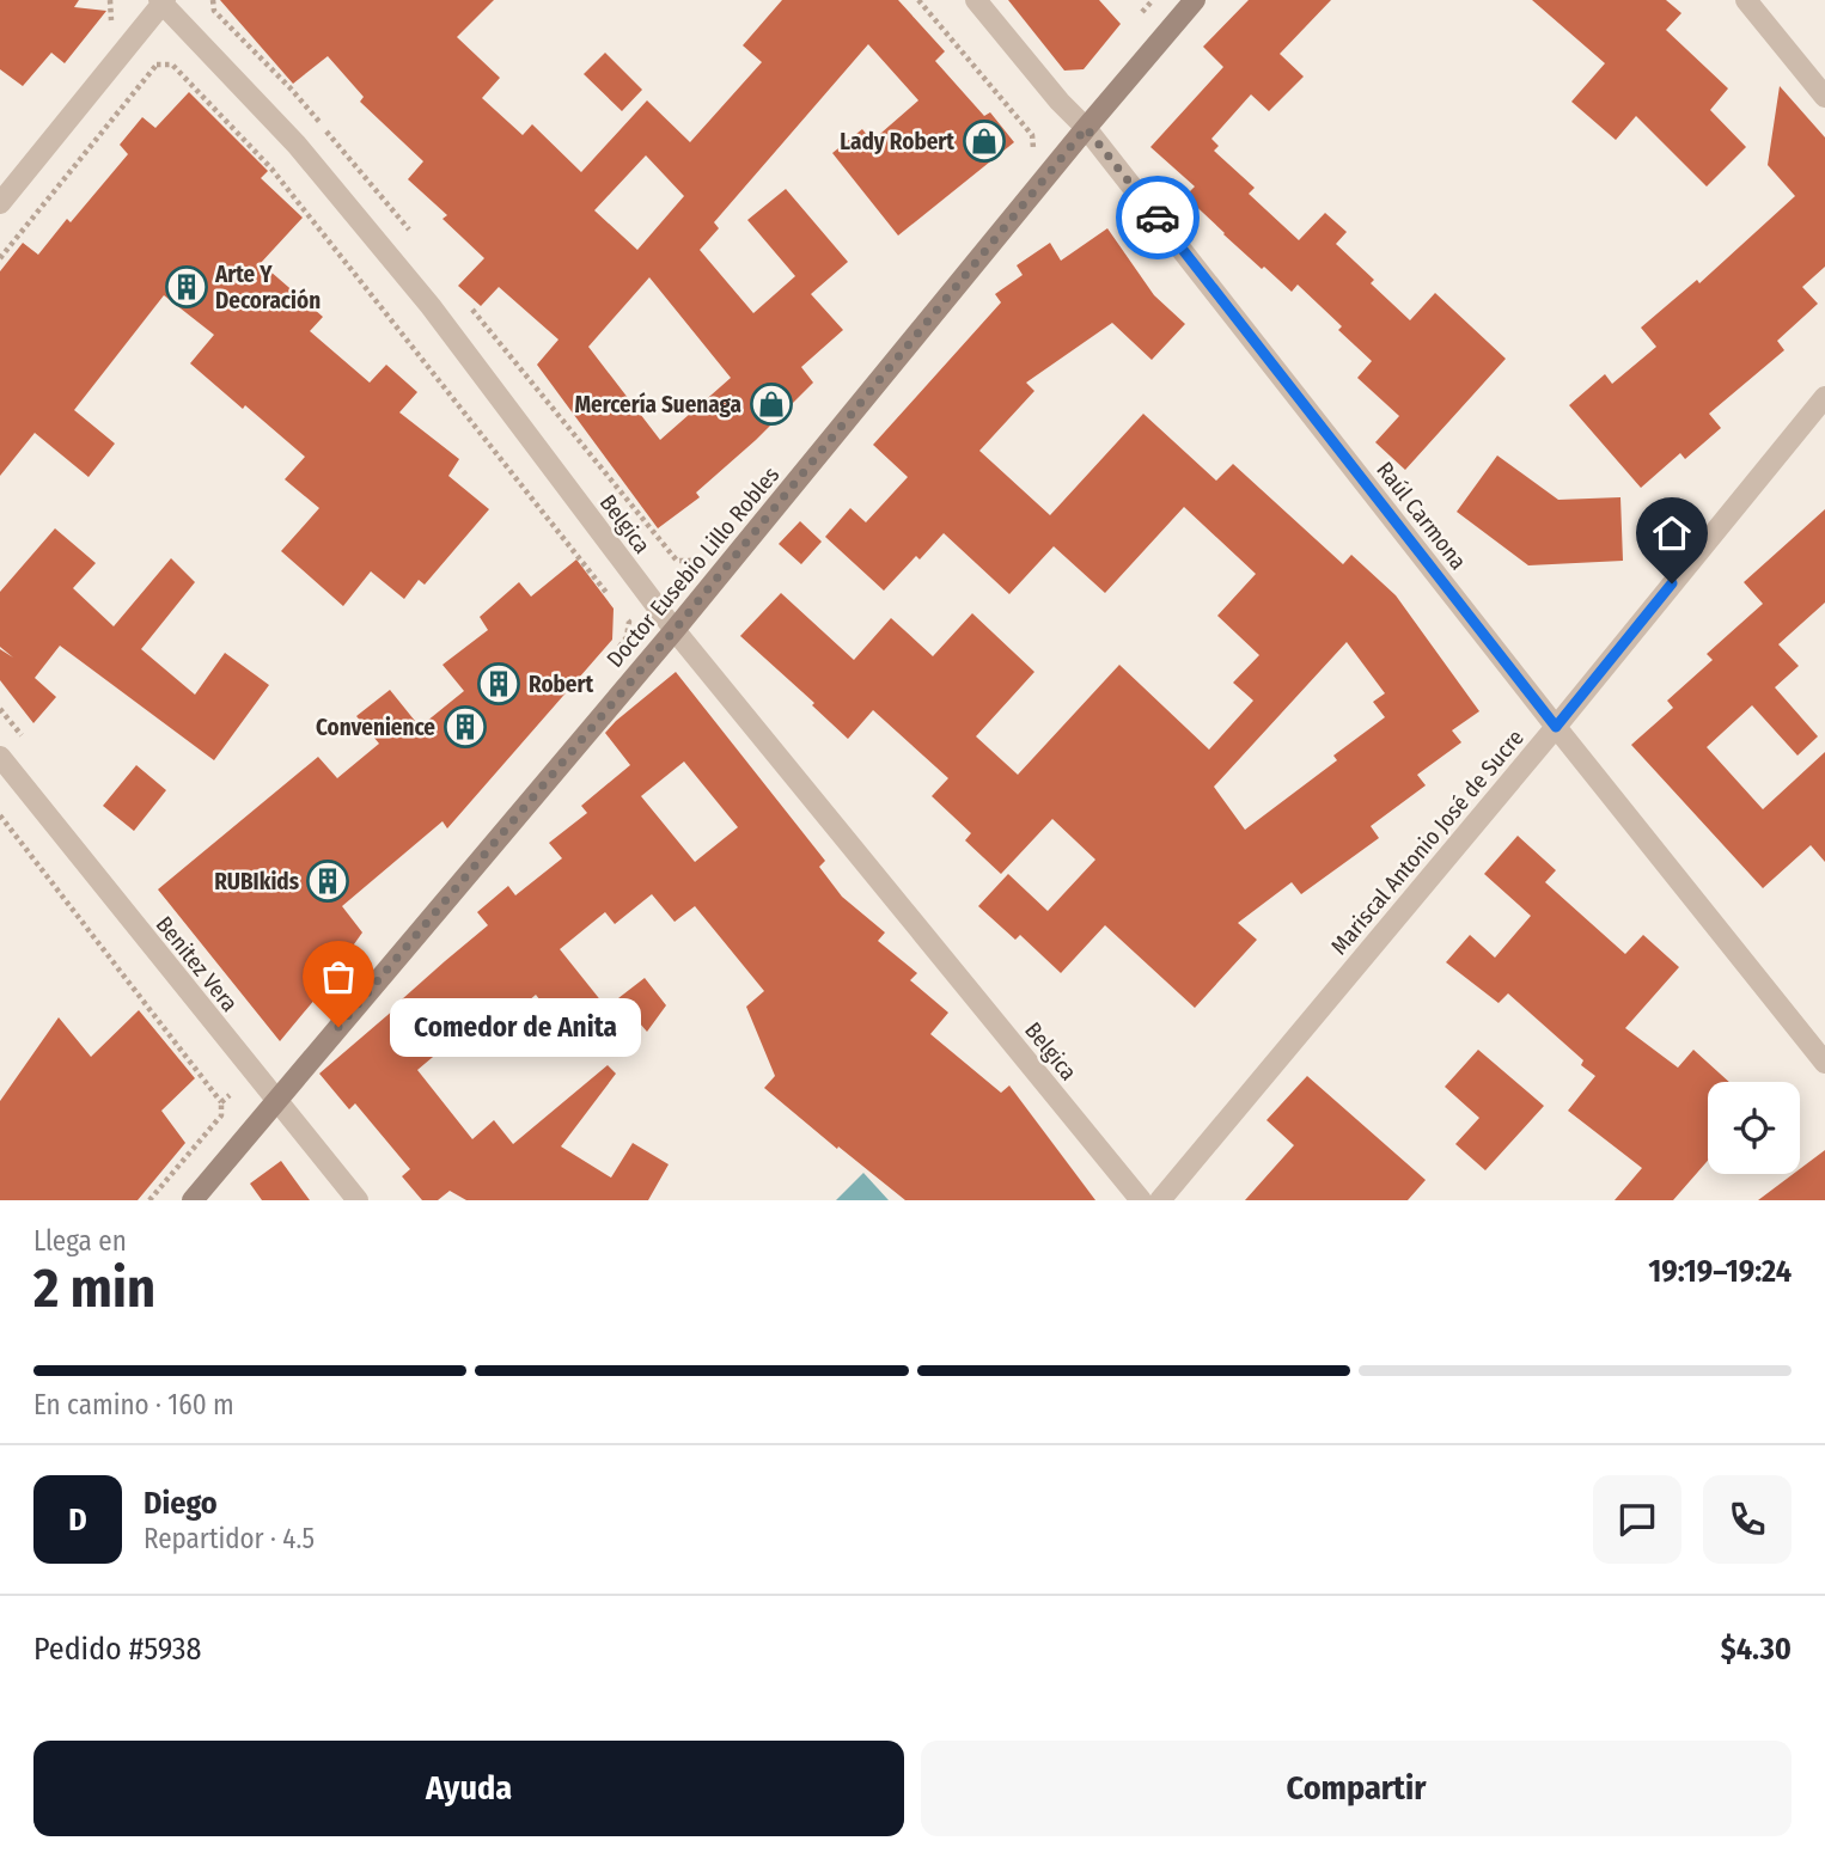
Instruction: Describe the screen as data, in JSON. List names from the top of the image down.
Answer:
{
  "streets": {
    "main road": ["Doctor Eusebio Lillo Robles"],
    "street": [
      "Raúl Carmona",
      "Belgica",
      "Mariscal Antonio José de Sucre",
      "Benitez Vera"
    ]
  },
  "crossings": [
    ["Raúl Carmona", "Doctor Eusebio Lillo Robles"],
    ["Raúl Carmona", "Mariscal Antonio José de Sucre"],
    ["Belgica", "Doctor Eusebio Lillo Robles"],
    ["Doctor Eusebio Lillo Robles", "Benitez Vera"]
  ],
  "places": {
    "shop": ["Lady Robert", "Mercería Suenaga"],
    "building": [
      "Arte Y Decoración",
      "Robert",
      "Convenience",
      "RUBIkids"
    ],
    "other": ["Comedor de Anita"]
  },
  "page": {
    "bubble": "Comedor de Anita",
    "heading": ["2 min", "Llega en", "19:19–19:24"],
    "panel": [
      "Diego",
      "Repartidor · 4.5",
      "Pedido #5938",
      "$4.30"
    ],
    "bar": "En camino · 160 m",
    "round": "D",
    "buttons": ["Ayuda", "Compartir"]
  }
}
